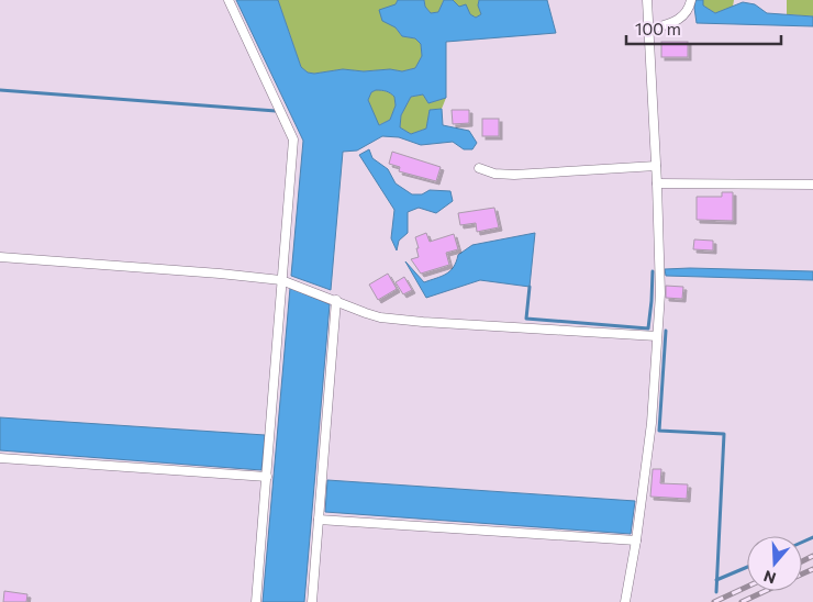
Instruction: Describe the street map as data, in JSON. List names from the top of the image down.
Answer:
{
  "scale_bar": "100 m",
  "north": "bottom"
}
